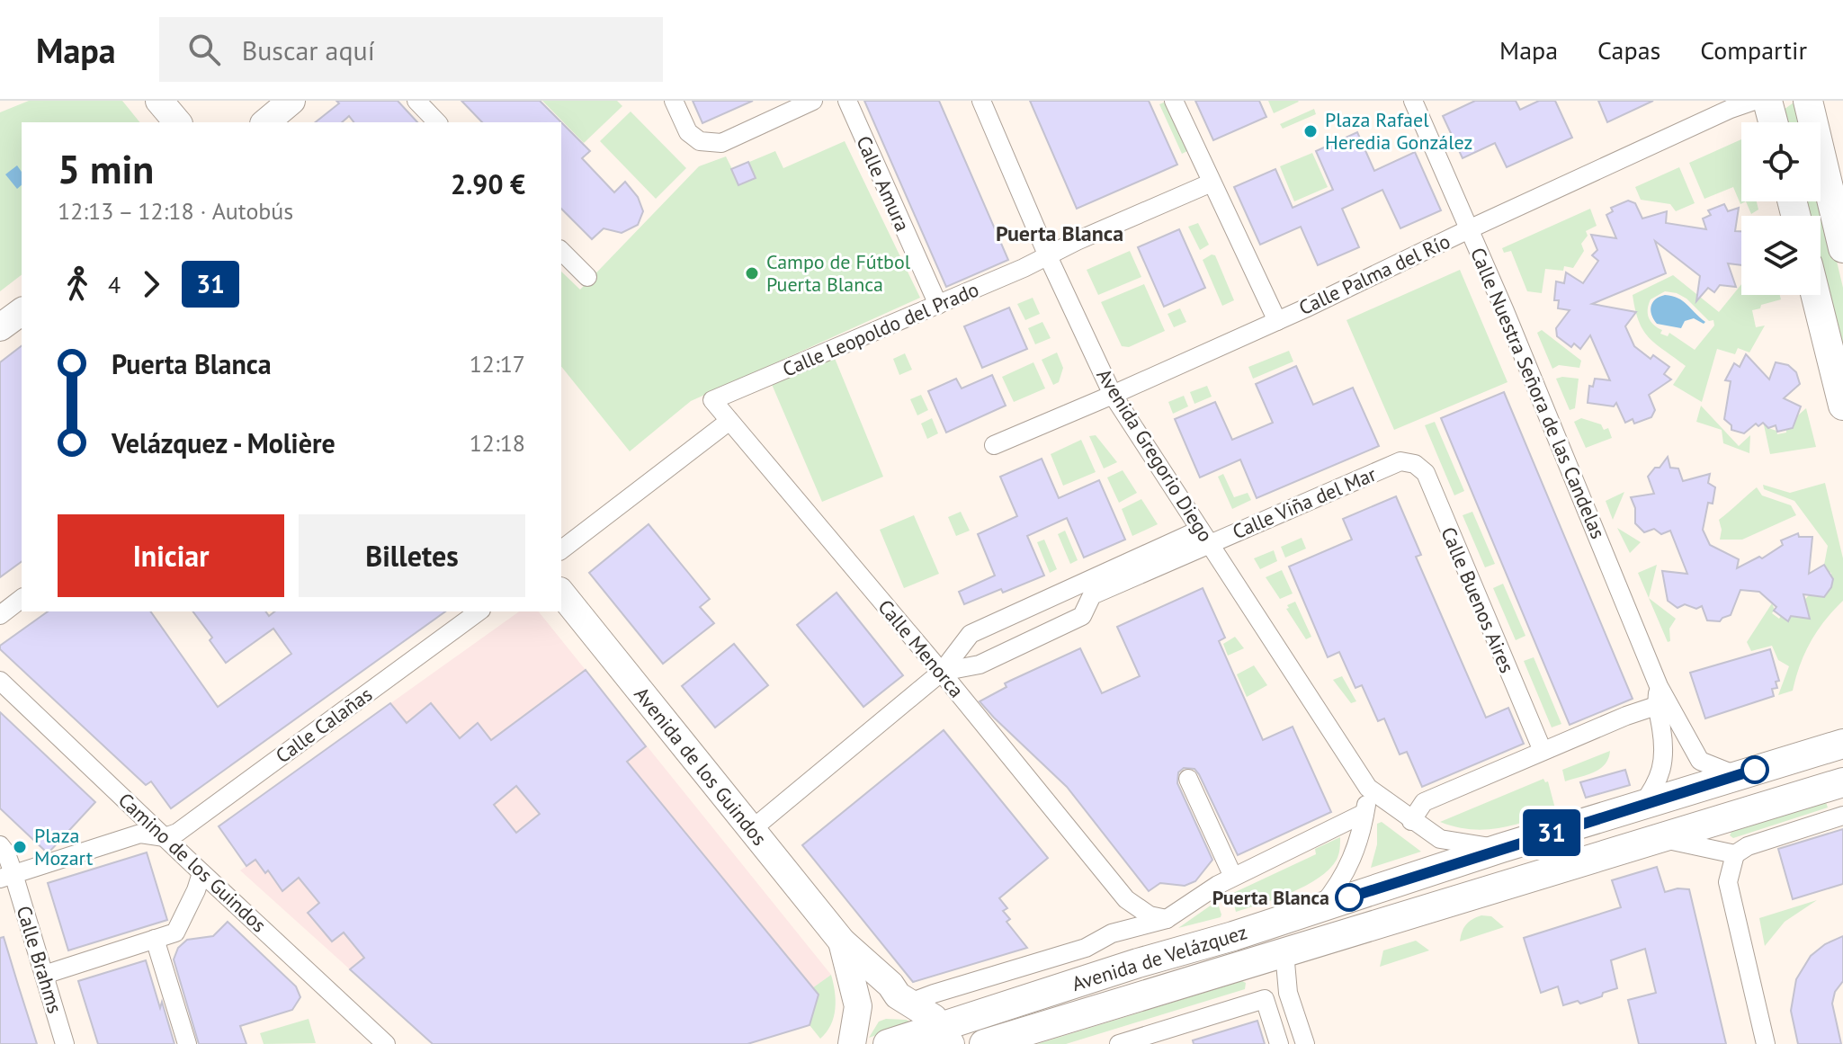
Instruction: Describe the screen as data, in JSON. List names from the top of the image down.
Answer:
{
  "streets": {
    "main road": ["Avenida de los Guindos", "Avenida de Velázquez"],
    "street": [
      "Calle Amura",
      "Calle Palma del Río",
      "Calle Leopoldo del Prado",
      "Calle Nuestra Señora de las Candelas",
      "Avenida Gregorio Diego",
      "Calle Viña del Mar",
      "Calle Buenos Aires",
      "Calle Menorca",
      "Calle Calañas",
      "Camino de los Guindos",
      "Calle Brahms"
    ]
  },
  "crossings": [
    ["Calle Amura", "Calle Leopoldo del Prado"],
    ["Calle Palma del Río", "Calle Nuestra Señora de las Candelas"],
    ["Calle Palma del Río", "Avenida Gregorio Diego"],
    ["Calle Leopoldo del Prado", "Avenida Gregorio Diego"],
    ["Calle Leopoldo del Prado", "Calle Menorca"],
    ["Calle Nuestra Señora de las Candelas", "Avenida de Velázquez"],
    ["Avenida Gregorio Diego", "Calle Viña del Mar"],
    ["Avenida Gregorio Diego", "Avenida de Velázquez"],
    ["Calle Viña del Mar", "Calle Buenos Aires"],
    ["Calle Viña del Mar", "Calle Menorca"],
    ["Calle Viña del Mar", "Avenida de los Guindos"],
    ["Calle Menorca", "Avenida de Velázquez"],
    ["Calle Calañas", "Camino de los Guindos"],
    ["Avenida de los Guindos", "Avenida de Velázquez"]
  ],
  "districts": ["Puerta Blanca"],
  "places": [
    "Plaza Rafael Heredia González",
    "Campo de Fútbol Puerta Blanca",
    "Plaza Mozart",
    "Puerta Blanca"
  ],
  "lines": ["bus line 31"],
  "page": {
    "header": "Mapa",
    "search": "Buscar aquí",
    "nav": ["Mapa", "Capas", "Compartir"],
    "on_map": "31",
    "heading": ["5 min", "12:13 – 12:18 · Autobús", "2.90 €"],
    "legs": ["4", "31"],
    "list": [
      {
        "name": "Puerta Blanca",
        "value": "12:17"
      },
      {
        "name": "Velázquez - Molière",
        "value": "12:18"
      }
    ],
    "buttons": ["Iniciar", "Billetes"]
  }
}
